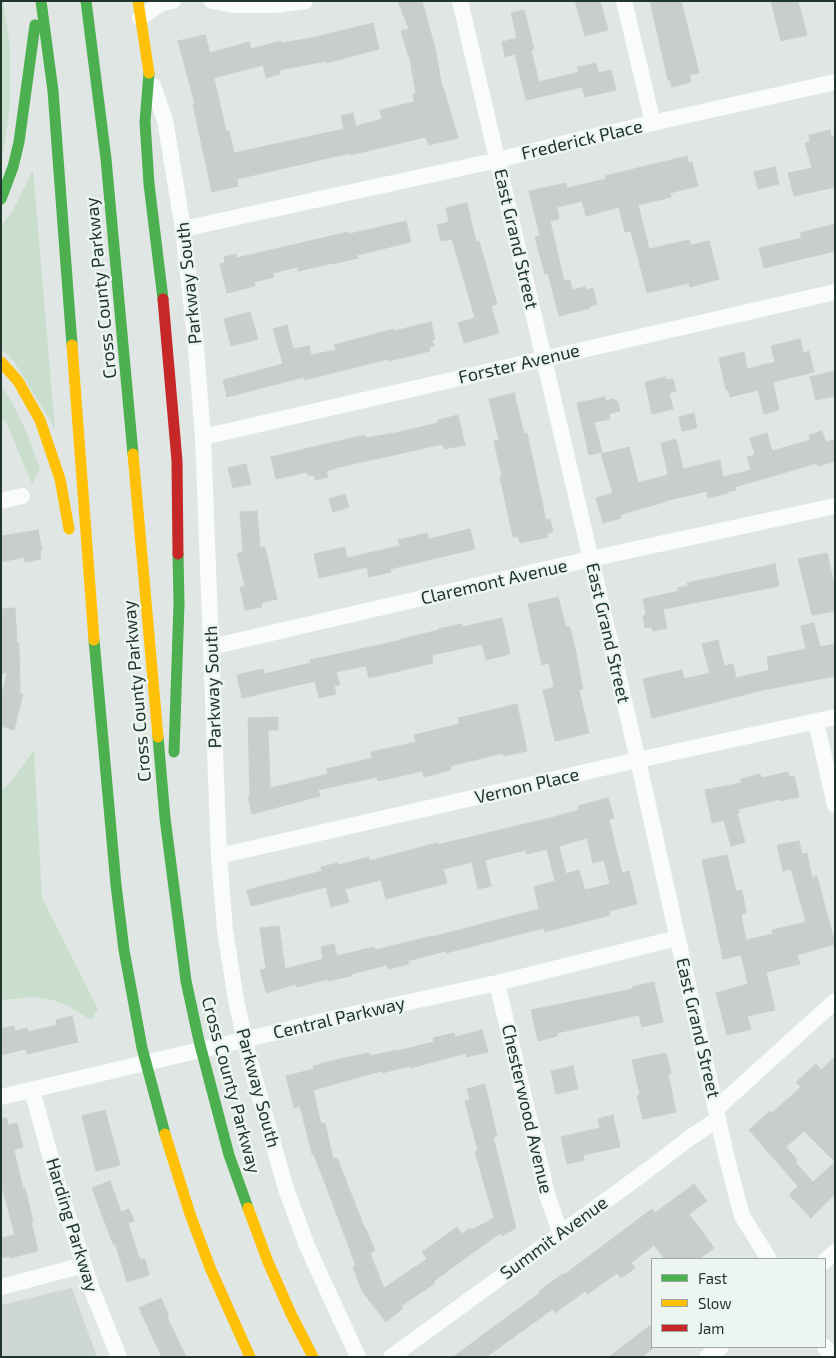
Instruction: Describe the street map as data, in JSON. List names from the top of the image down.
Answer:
{
  "streets": {
    "main road": ["Parkway South", "Cross County Parkway"],
    "street": [
      "Frederick Place",
      "East Grand Street",
      "Forster Avenue",
      "Claremont Avenue",
      "Vernon Place",
      "Central Parkway",
      "Chesterwood Avenue",
      "Harding Parkway",
      "Summit Avenue"
    ]
  },
  "crossings": [
    ["Frederick Place", "East Grand Street"],
    ["Frederick Place", "Parkway South"],
    ["East Grand Street", "Forster Avenue"],
    ["East Grand Street", "Claremont Avenue"],
    ["East Grand Street", "Vernon Place"],
    ["East Grand Street", "Central Parkway"],
    ["East Grand Street", "Summit Avenue"],
    ["Parkway South", "Forster Avenue"],
    ["Parkway South", "Claremont Avenue"],
    ["Parkway South", "Vernon Place"],
    ["Parkway South", "Central Parkway"],
    ["Central Parkway", "Chesterwood Avenue"],
    ["Central Parkway", "Harding Parkway"],
    ["Chesterwood Avenue", "Summit Avenue"]
  ],
  "legend": ["Fast", "Slow", "Jam"]
}
